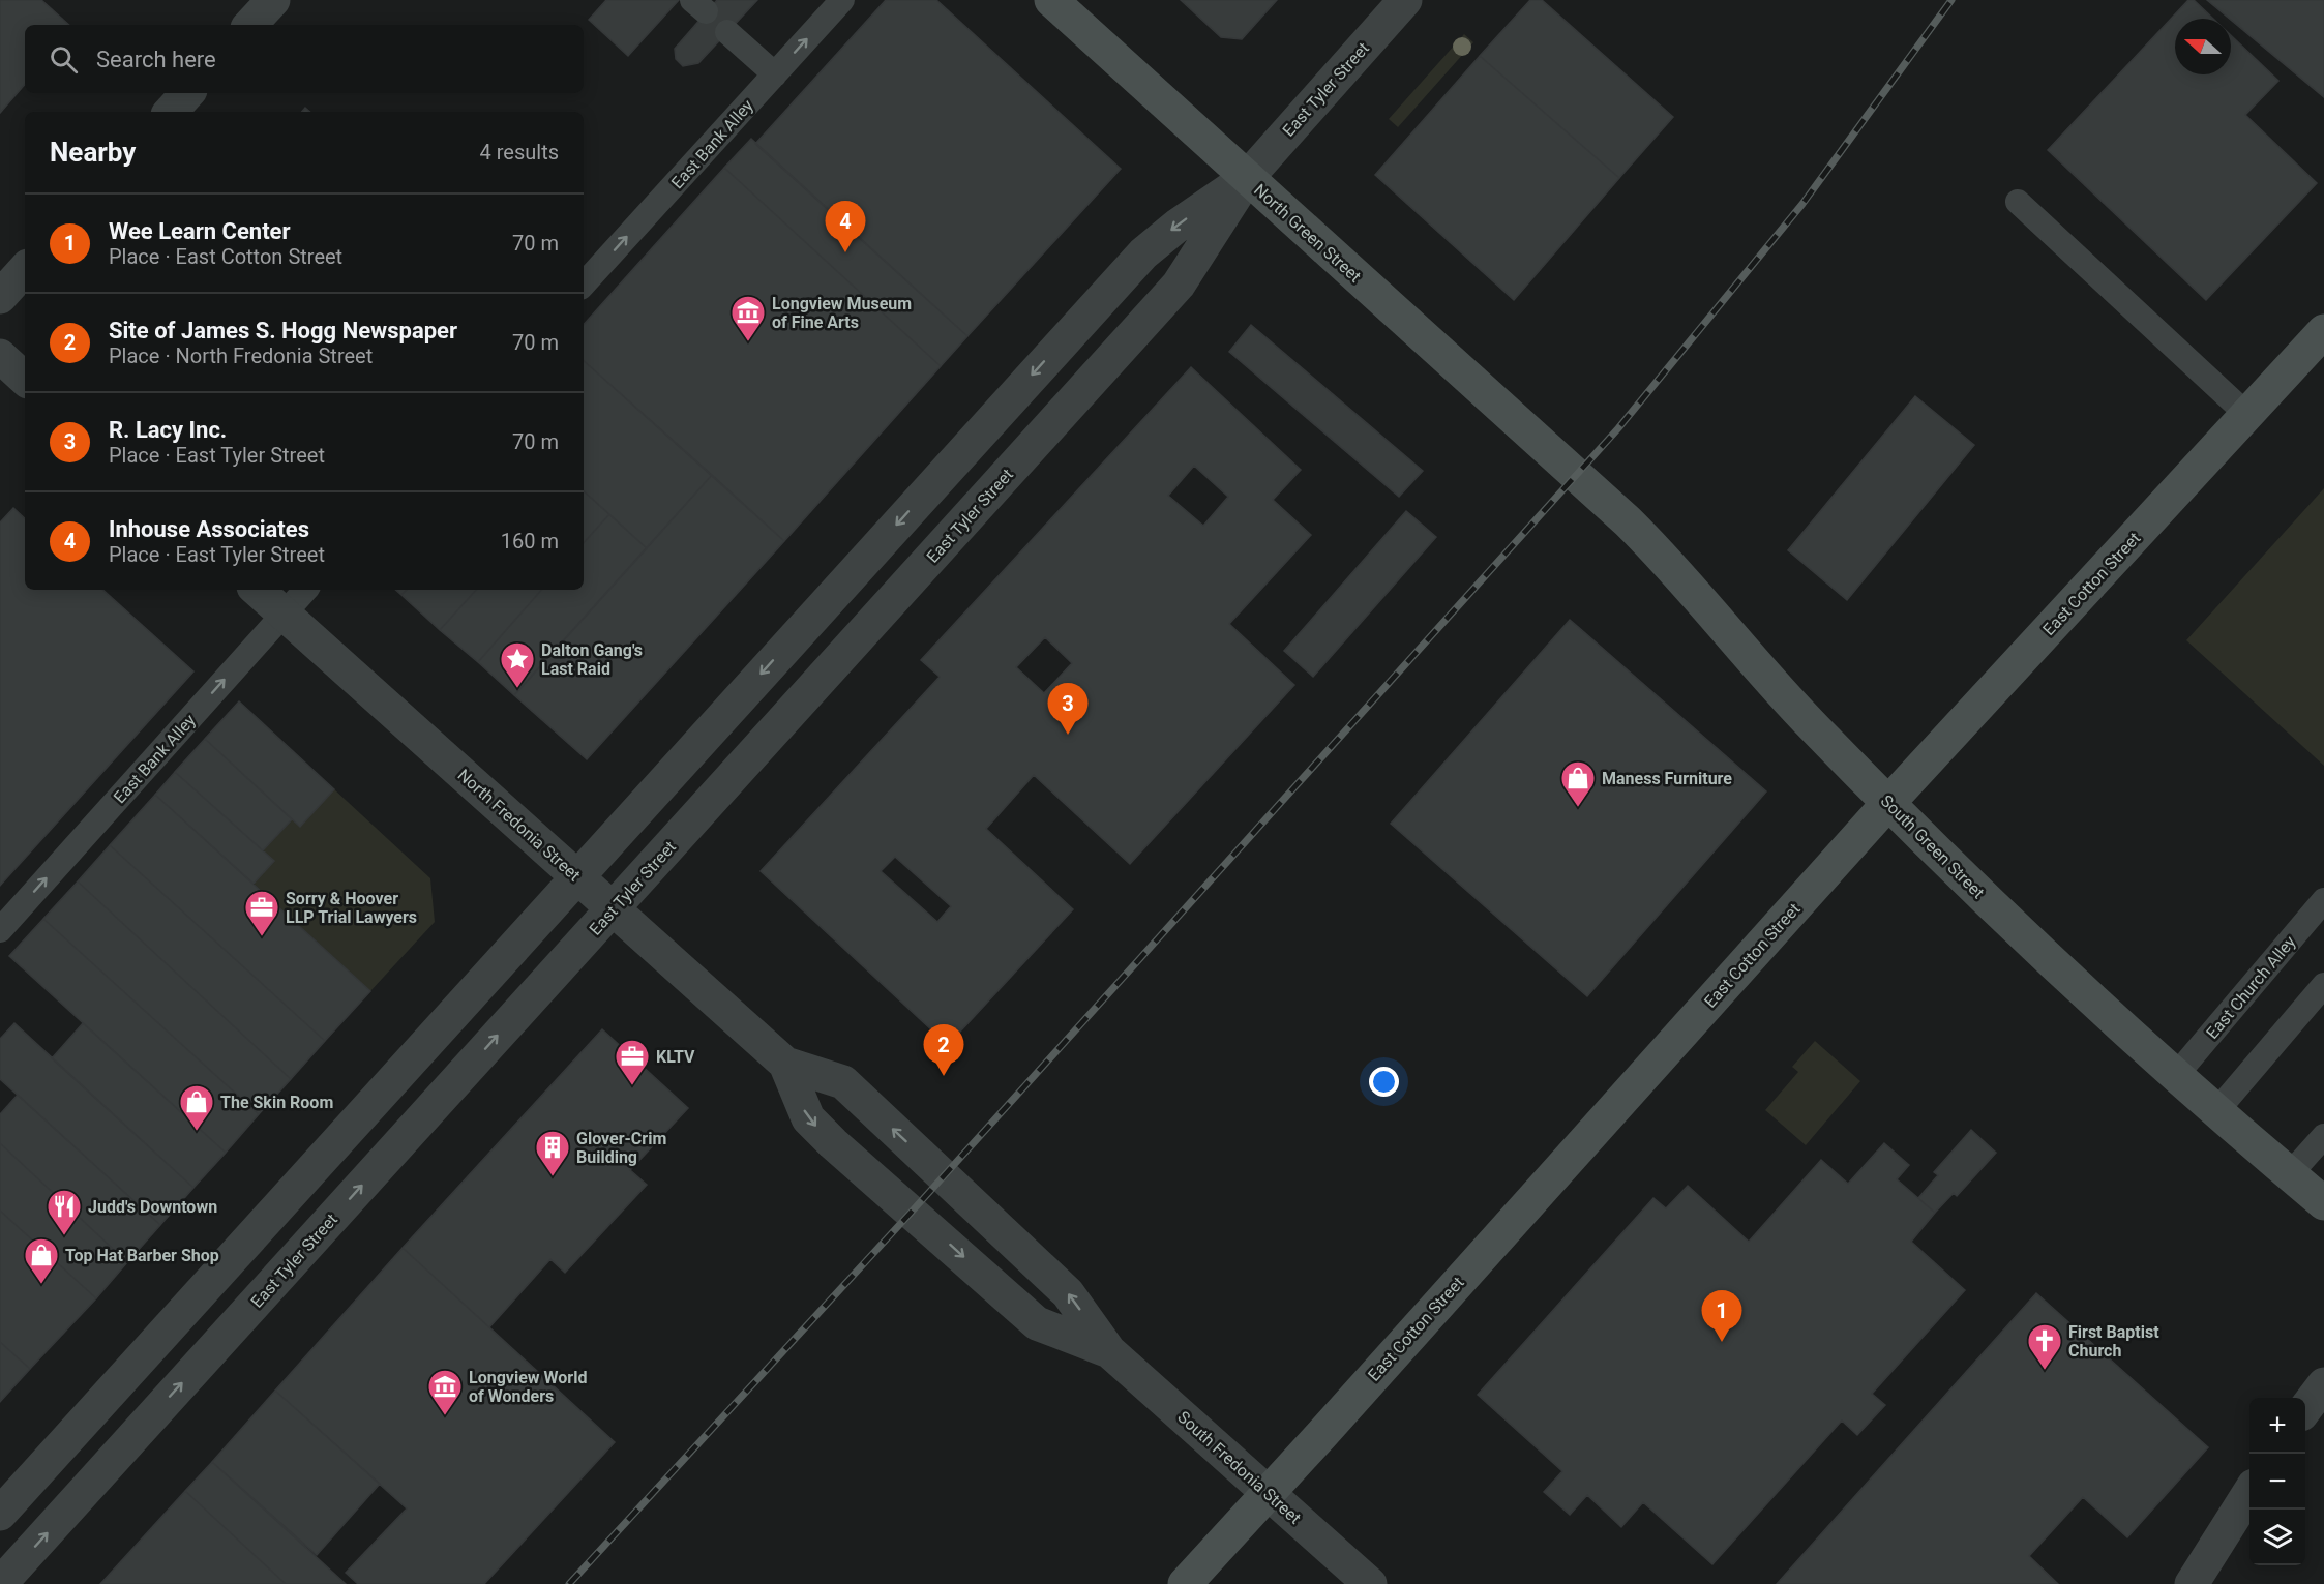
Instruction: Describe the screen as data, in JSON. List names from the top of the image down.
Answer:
{
  "streets": {
    "street": [
      "East Tyler Street",
      "North Green Street",
      "East Cotton Street",
      "North Fredonia Street",
      "South Green Street",
      "South Fredonia Street"
    ],
    "lane": ["East Bank Alley", "East Church Alley"]
  },
  "crossings": [
    ["East Tyler Street", "North Green Street"],
    ["East Tyler Street", "North Fredonia Street"],
    ["East Bank Alley", "North Fredonia Street"],
    ["North Green Street", "South Green Street"],
    ["East Cotton Street", "South Green Street"],
    ["East Cotton Street", "South Fredonia Street"],
    ["North Fredonia Street", "South Fredonia Street"],
    ["South Green Street", "East Church Alley"]
  ],
  "one_way": ["East Bank Alley"],
  "places": {
    "museum": ["Longview Museum of Fine Arts", "Longview World of Wonders"],
    "place": ["Dalton Gang's Last Raid"],
    "shop": ["Maness Furniture", "The Skin Room", "Top Hat Barber Shop"],
    "office": ["Sorry & Hoover LLP Trial Lawyers", "KLTV"],
    "building": ["Glover-Crim Building"],
    "restaurant": ["Judd's Downtown"],
    "church": ["First Baptist Church"]
  },
  "north": "left",
  "page": {
    "search": "Search here",
    "heading": ["Nearby", "4 results"],
    "list": [
      {
        "mark": "1",
        "name": "Wee Learn Center",
        "note": "Place · East Cotton Street",
        "value": "70 m"
      },
      {
        "mark": "2",
        "name": "Site of James S. Hogg Newspaper",
        "note": "Place · North Fredonia Street",
        "value": "70 m"
      },
      {
        "mark": "3",
        "name": "R. Lacy Inc.",
        "note": "Place · East Tyler Street",
        "value": "70 m"
      },
      {
        "mark": "4",
        "name": "Inhouse Associates",
        "note": "Place · East Tyler Street",
        "value": "160 m"
      }
    ],
    "pins": [
      "4",
      "3",
      "2",
      "1"
    ],
    "map_buttons": ["+", "−"]
  }
}
